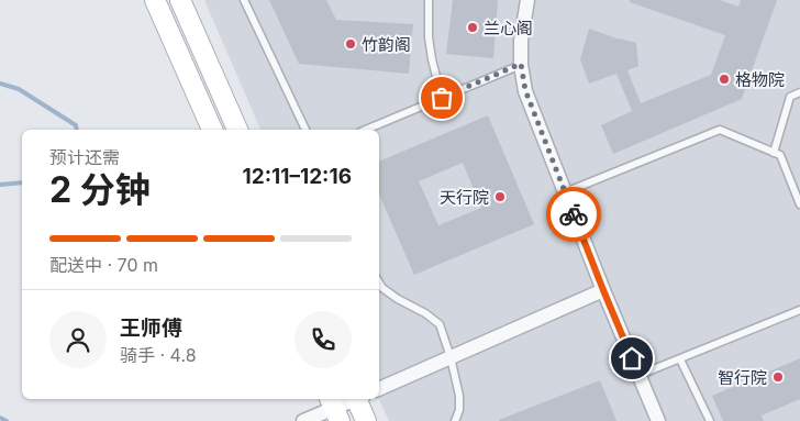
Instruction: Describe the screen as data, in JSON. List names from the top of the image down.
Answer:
{
  "places": [
    "兰心阁",
    "竹韵阁",
    "格物院",
    "天行院",
    "智行院"
  ],
  "page": {
    "heading": ["2 分钟", "预计还需", "12:11–12:16"],
    "panel": ["王师傅", "骑手 · 4.8"],
    "bar": "配送中 · 70 m"
  }
}
